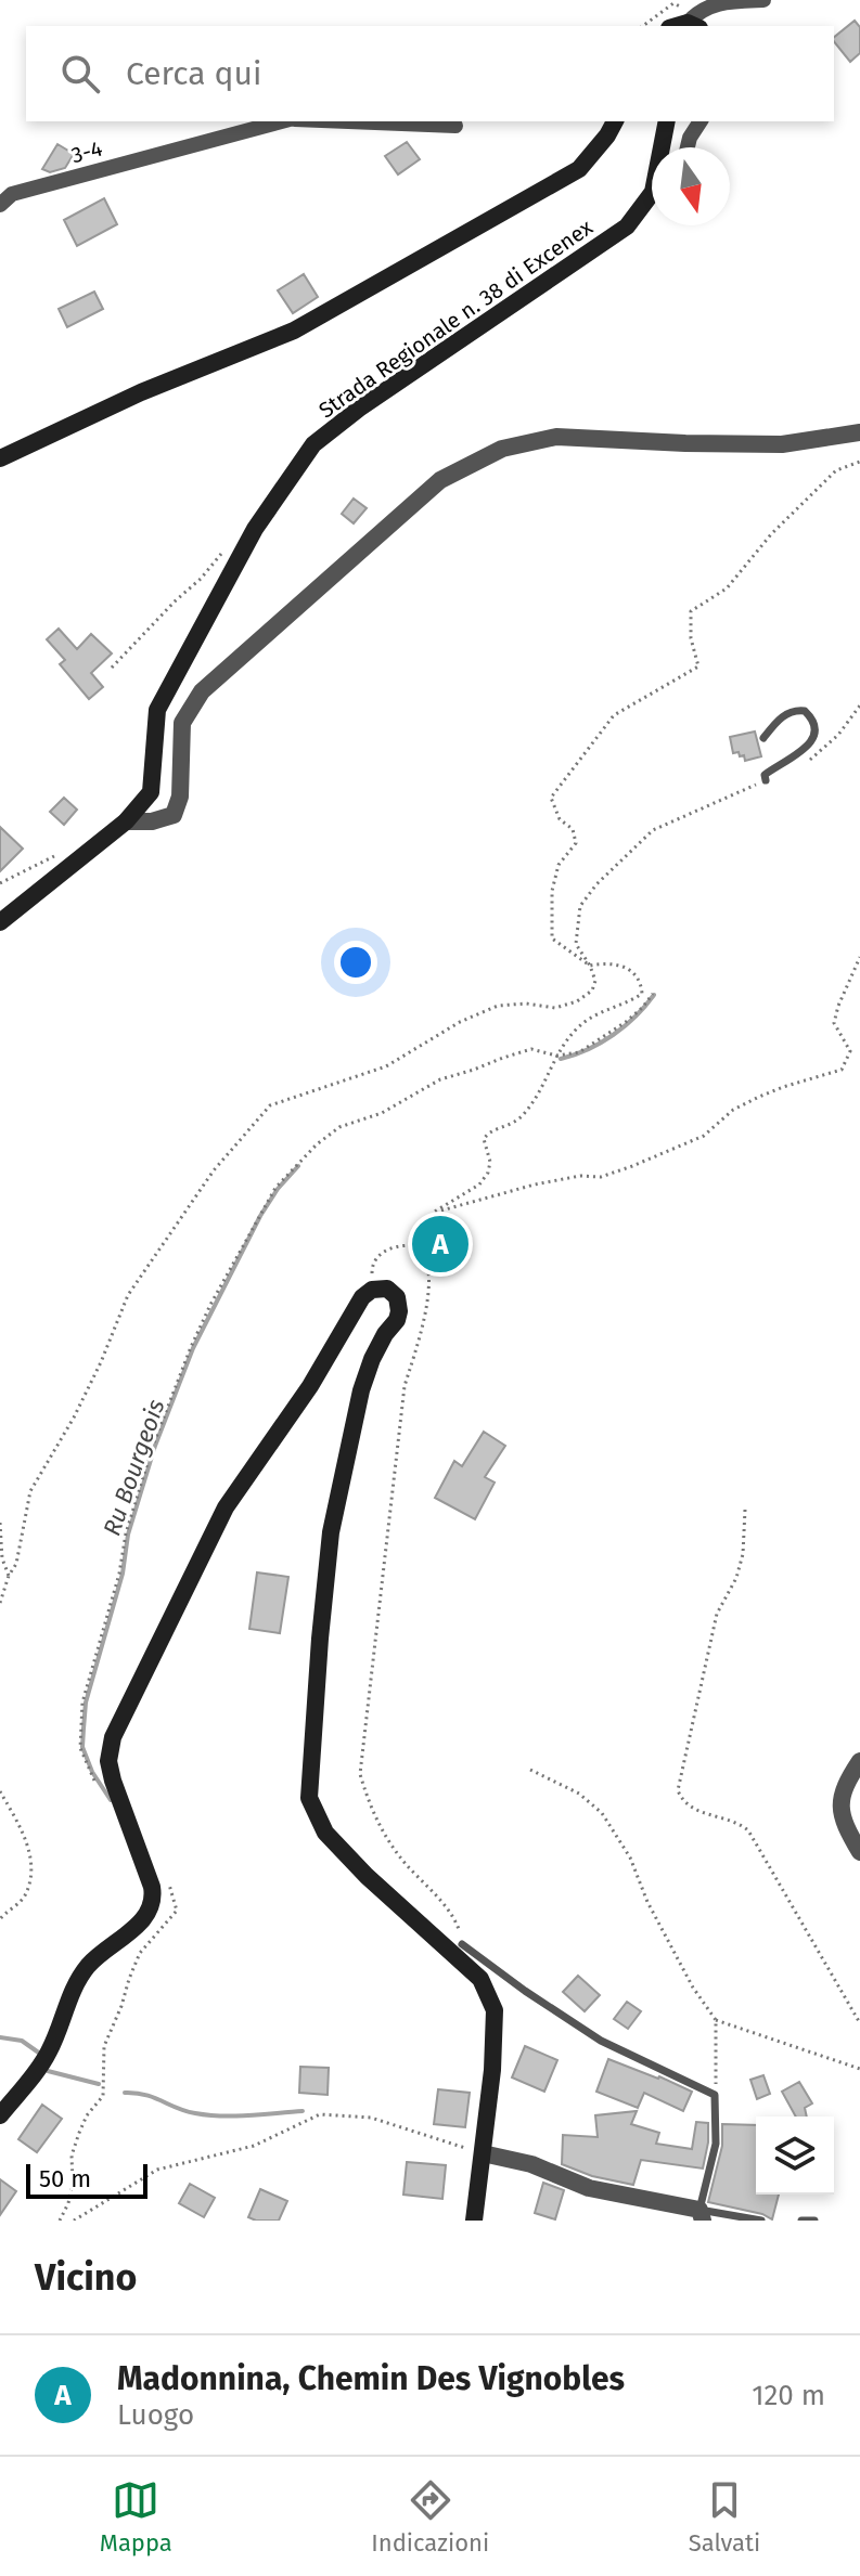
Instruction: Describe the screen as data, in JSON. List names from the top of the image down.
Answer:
{
  "streets": {
    "main road": ["Strada Regionale n. 38 di Excenex"],
    "street": ["3-4"]
  },
  "water": ["Ru Bourgeois"],
  "scale_bar": "50 m",
  "north": "bottom",
  "page": {
    "search": "Cerca qui",
    "pins": "A",
    "scale": "50 m",
    "heading": "Vicino",
    "list": [
      {
        "mark": "A",
        "name": "Madonnina, Chemin Des Vignobles",
        "note": "Luogo",
        "value": "120 m"
      }
    ],
    "nav": ["Mappa", "Indicazioni", "Salvati"]
  }
}
